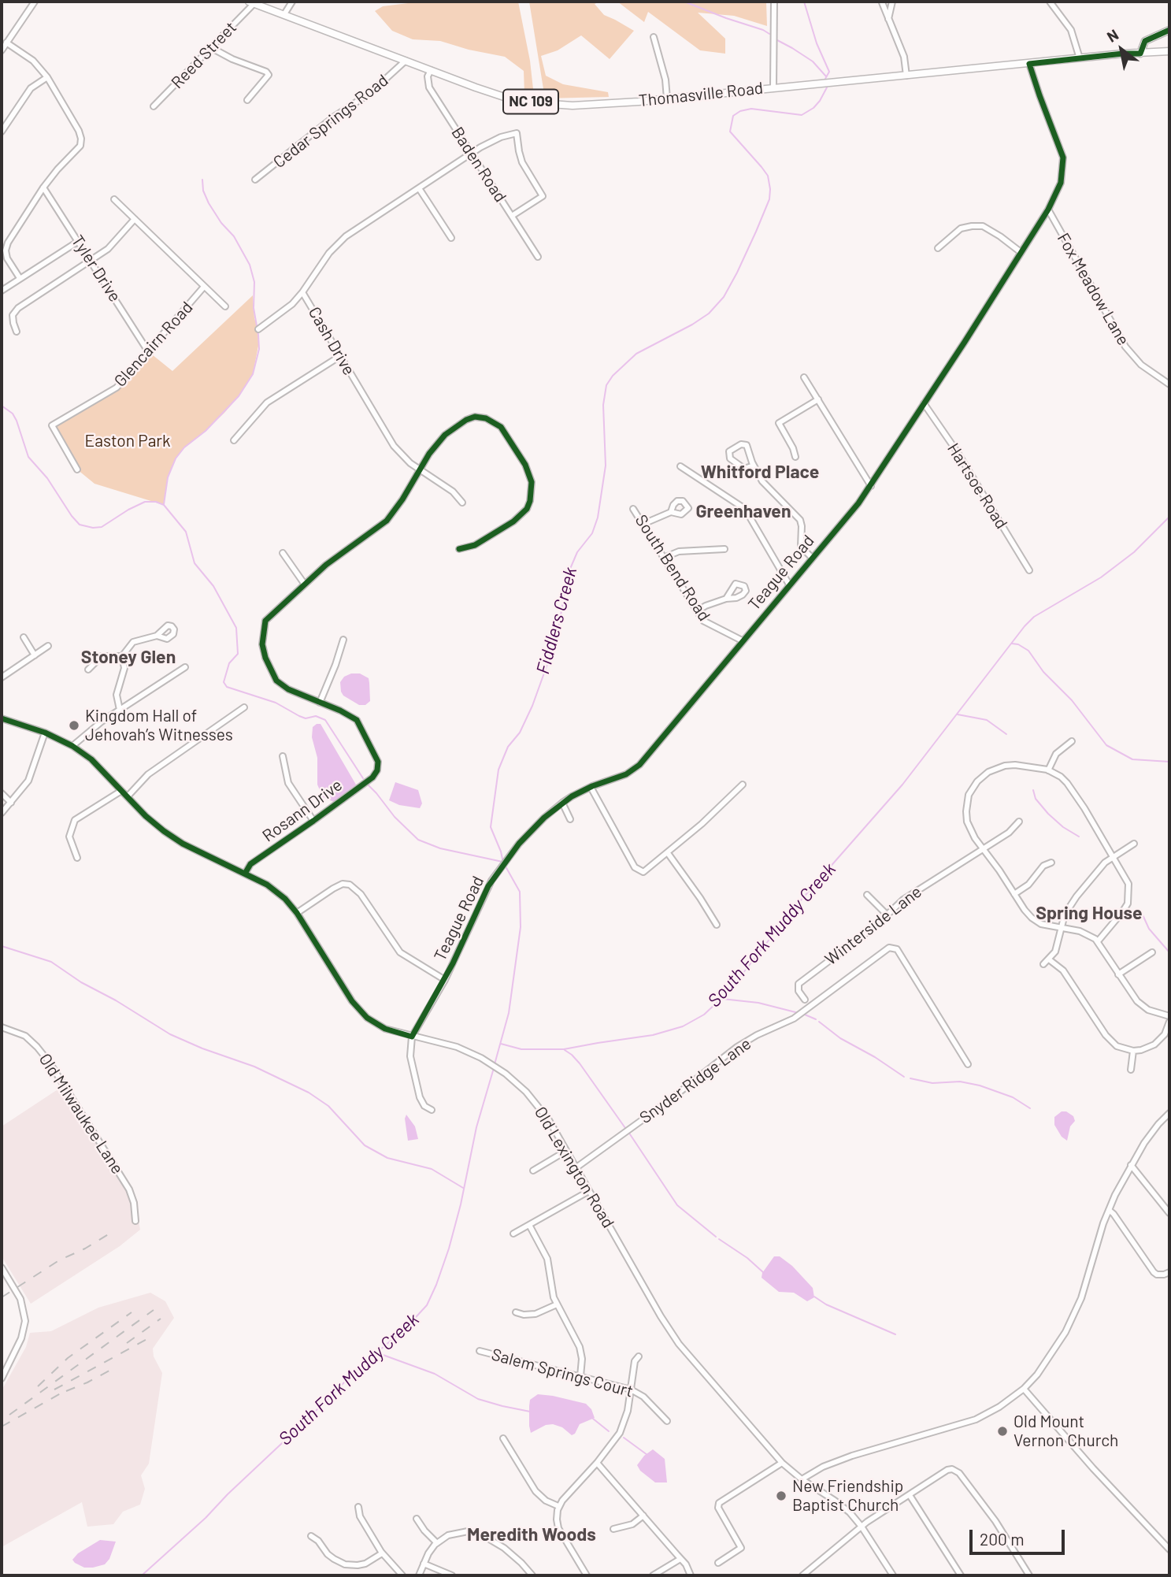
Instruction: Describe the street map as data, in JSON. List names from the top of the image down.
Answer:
{
  "streets": {
    "main road": ["Thomasville Road", "NC 109"],
    "street": [
      "Reed Street",
      "Cedar Springs Road",
      "Baden Road",
      "Tyler Drive",
      "Fox Meadow Lane",
      "Cash Drive",
      "Glencairn Road",
      "Hartsoe Road",
      "South Bend Road",
      "Teague Road",
      "Rosann Drive",
      "Winterside Lane",
      "Snyder Ridge Lane",
      "Old Milwaukee Lane",
      "Old Lexington Road",
      "Salem Springs Court"
    ]
  },
  "crossings": [
    ["Reed Street", "Thomasville Road"],
    ["Thomasville Road", "Cedar Springs Road"],
    ["Thomasville Road", "Baden Road"],
    ["Thomasville Road", "Teague Road"],
    ["Baden Road", "Cash Drive"],
    ["Tyler Drive", "Glencairn Road"],
    ["Fox Meadow Lane", "Teague Road"],
    ["Hartsoe Road", "Teague Road"],
    ["South Bend Road", "Teague Road"],
    ["Teague Road", "Old Lexington Road"],
    ["Rosann Drive", "Old Lexington Road"],
    ["Snyder Ridge Lane", "Old Lexington Road"]
  ],
  "districts": [
    "Whitford Place",
    "Greenhaven",
    "Stoney Glen",
    "Spring House",
    "Meredith Woods"
  ],
  "water": ["Fiddlers Creek", "South Fork Muddy Creek"],
  "parks": ["Easton Park"],
  "places": ["Kingdom Hall of Jehovah’s Witnesses", "Old Mount Vernon Church", "New Friendship Baptist Church"],
  "scale_bar": "200 m",
  "north": "top left"
}
